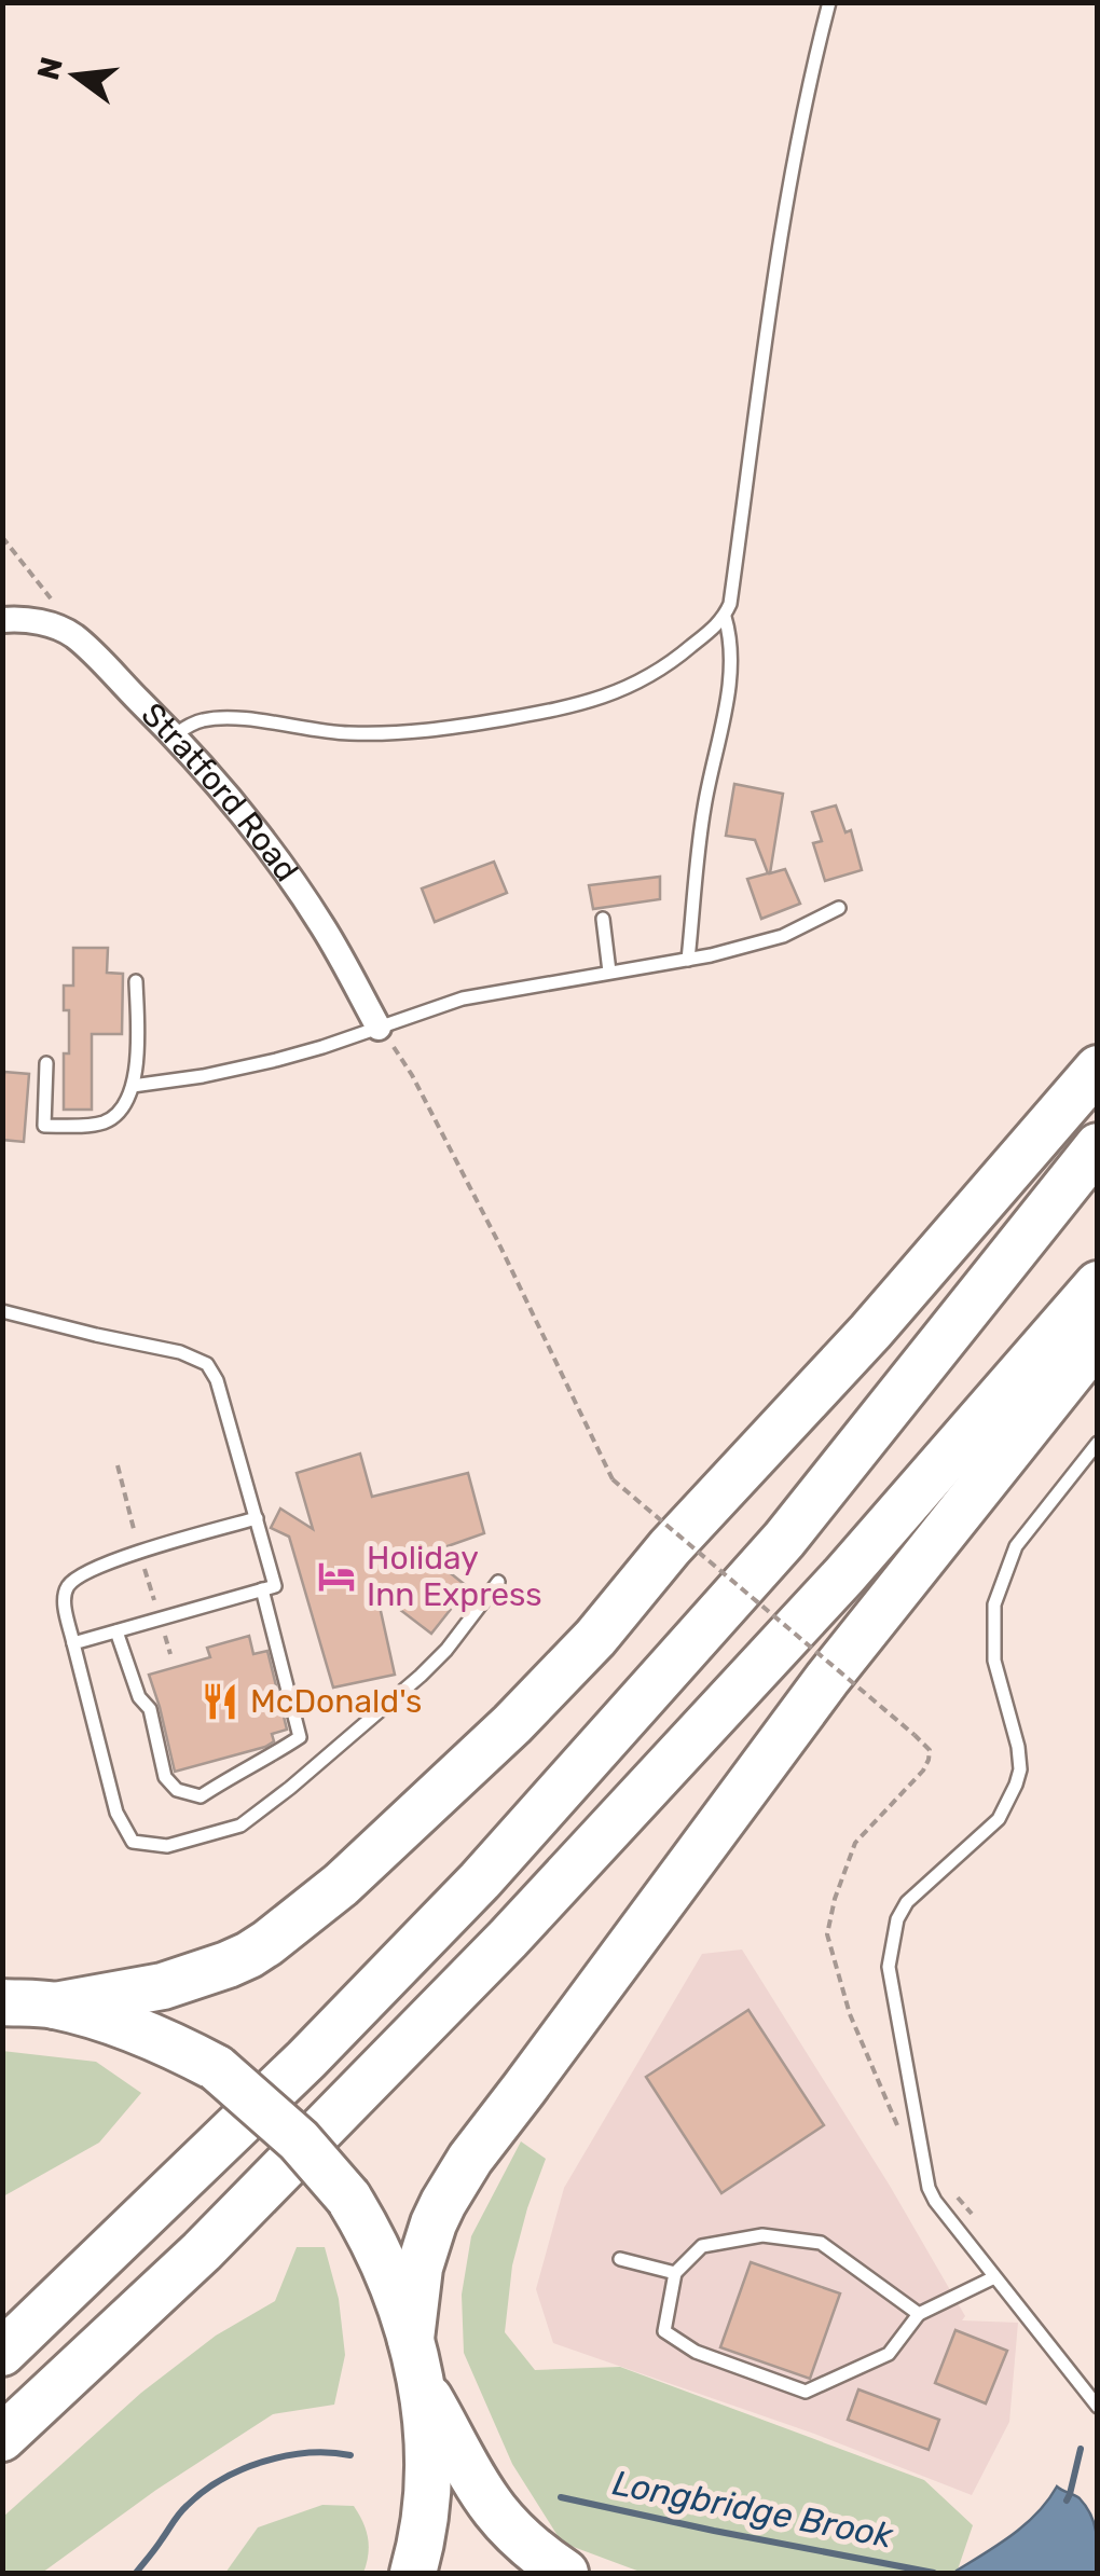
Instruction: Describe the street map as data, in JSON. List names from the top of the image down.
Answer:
{
  "streets": {
    "street": ["Stratford Road"]
  },
  "water": ["Longbridge Brook"],
  "places": {
    "hotel": ["Holiday Inn Express"],
    "restaurant": ["McDonald's"]
  },
  "north": "left"
}
